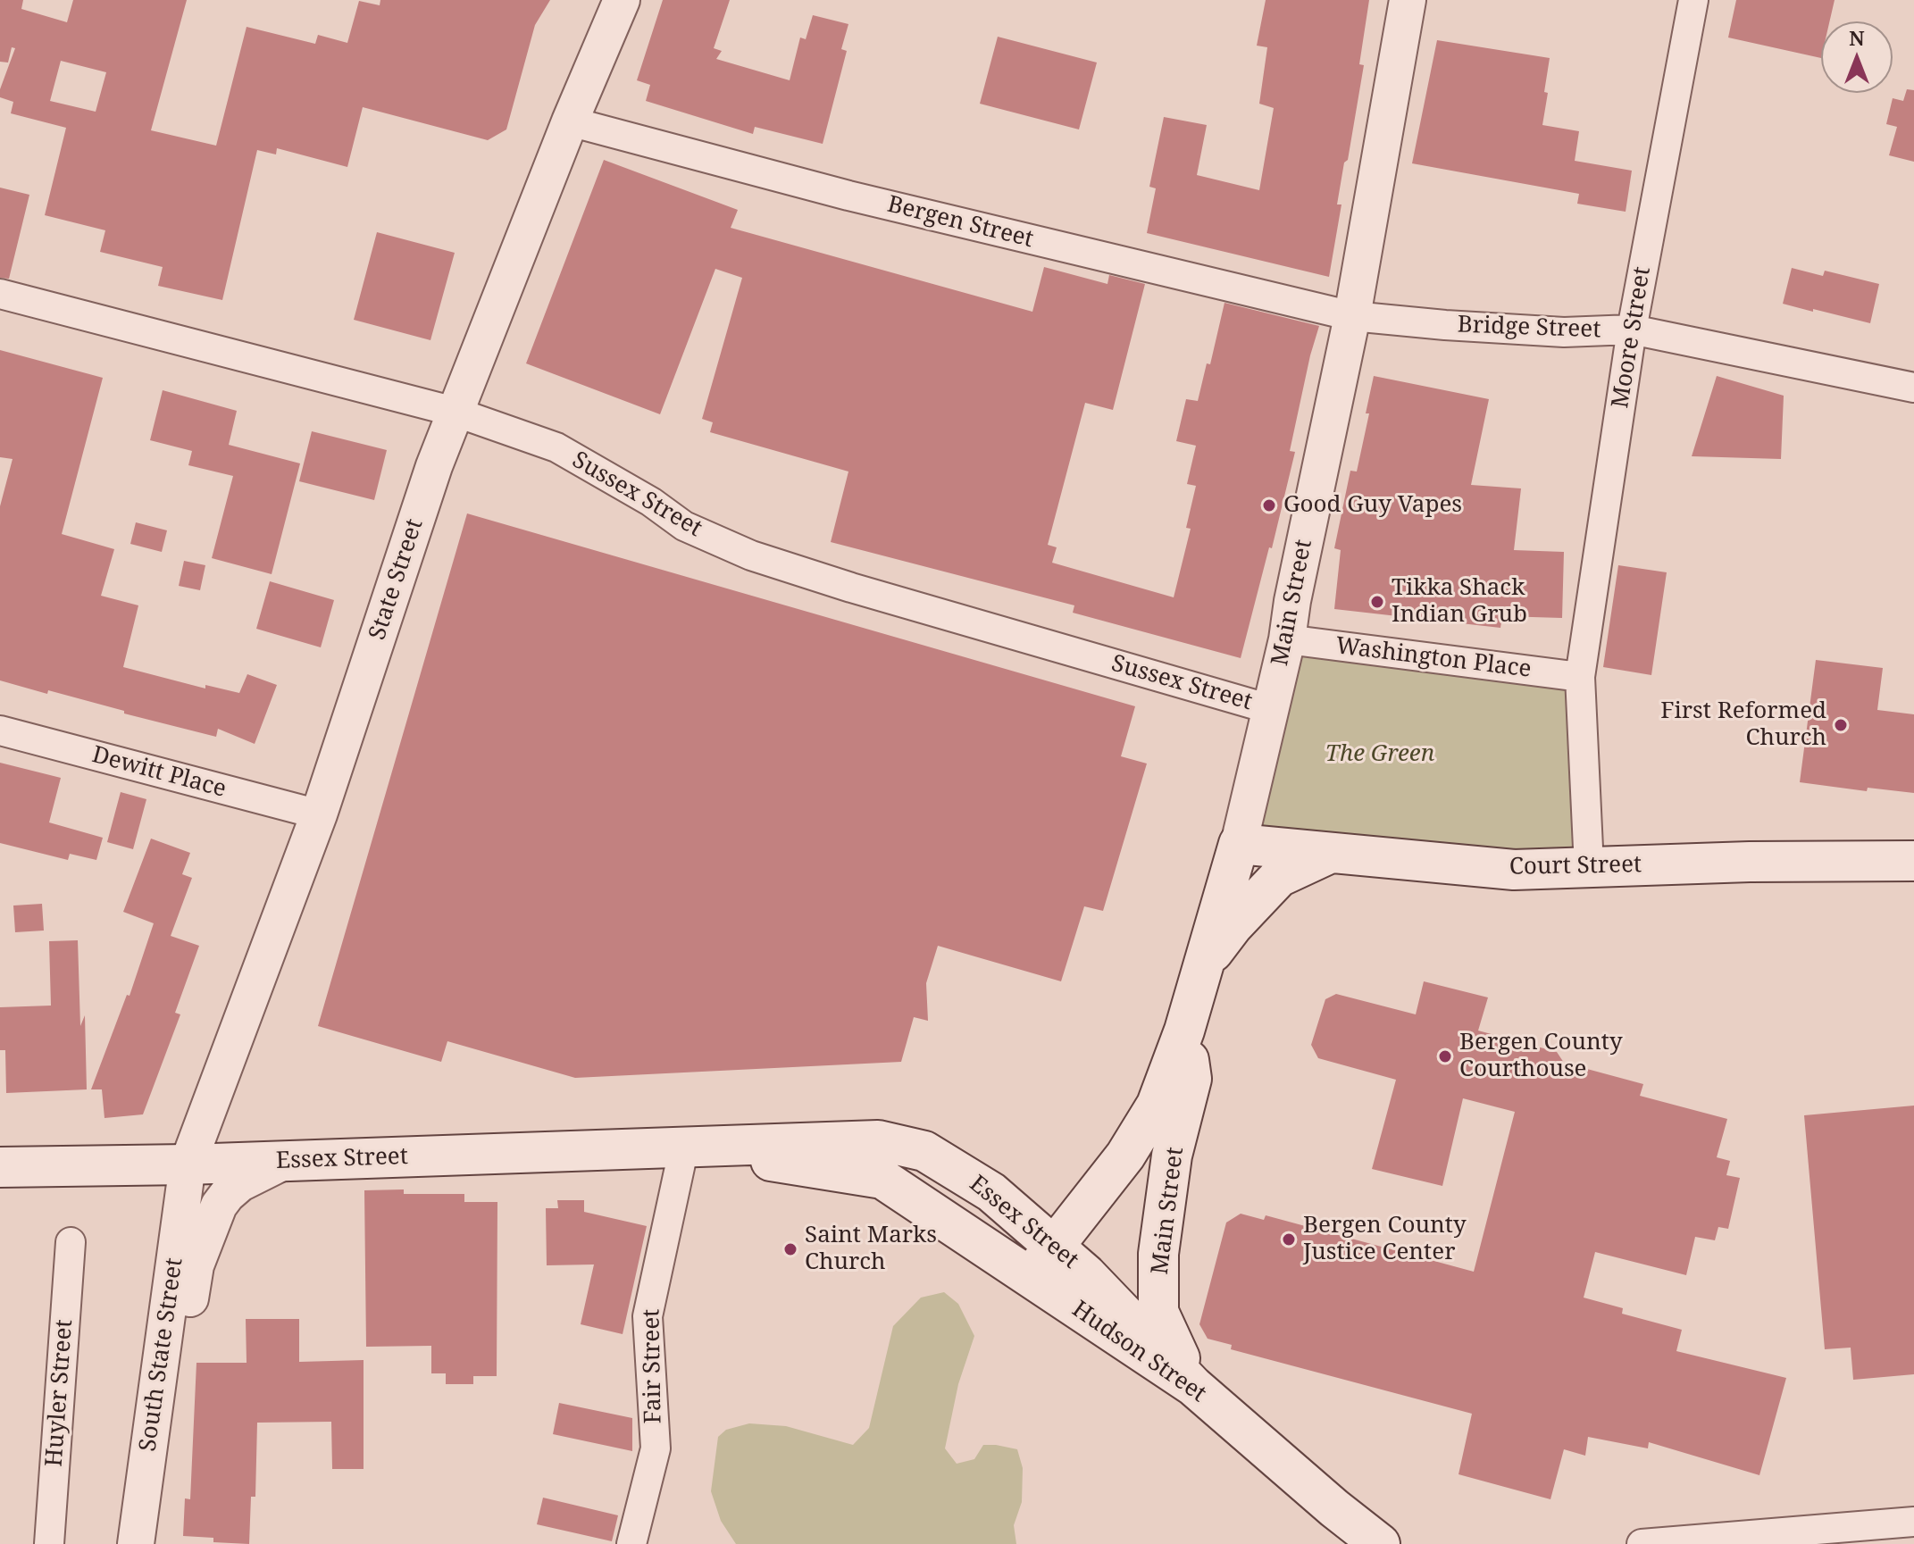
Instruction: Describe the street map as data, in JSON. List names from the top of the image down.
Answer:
{
  "streets": {
    "main road": [
      "Main Street",
      "Court Street",
      "Essex Street",
      "Hudson Street"
    ],
    "street": [
      "Bergen Street",
      "Bridge Street",
      "Moore Street",
      "Sussex Street",
      "State Street",
      "Washington Place",
      "Dewitt Place",
      "South State Street",
      "Fair Street",
      "Huyler Street"
    ]
  },
  "crossings": [
    ["Bergen Street", "Bridge Street"],
    ["Bergen Street", "State Street"],
    ["Bergen Street", "Main Street"],
    ["Bridge Street", "Moore Street"],
    ["Bridge Street", "Main Street"],
    ["Moore Street", "Washington Place"],
    ["Moore Street", "Court Street"],
    ["Sussex Street", "State Street"],
    ["Sussex Street", "Main Street"],
    ["State Street", "Dewitt Place"],
    ["State Street", "Essex Street"],
    ["State Street", "South State Street"],
    ["Main Street", "Washington Place"],
    ["Main Street", "Court Street"],
    ["Main Street", "Essex Street"],
    ["Main Street", "Hudson Street"],
    ["Essex Street", "Hudson Street"],
    ["Essex Street", "South State Street"],
    ["Essex Street", "Fair Street"]
  ],
  "parks": ["The Green"],
  "places": [
    "Good Guy Vapes",
    "Tikka Shack Indian Grub",
    "First Reformed Church",
    "Bergen County Courthouse",
    "Bergen County Justice Center",
    "Saint Marks Church"
  ],
  "north": "top"
}
